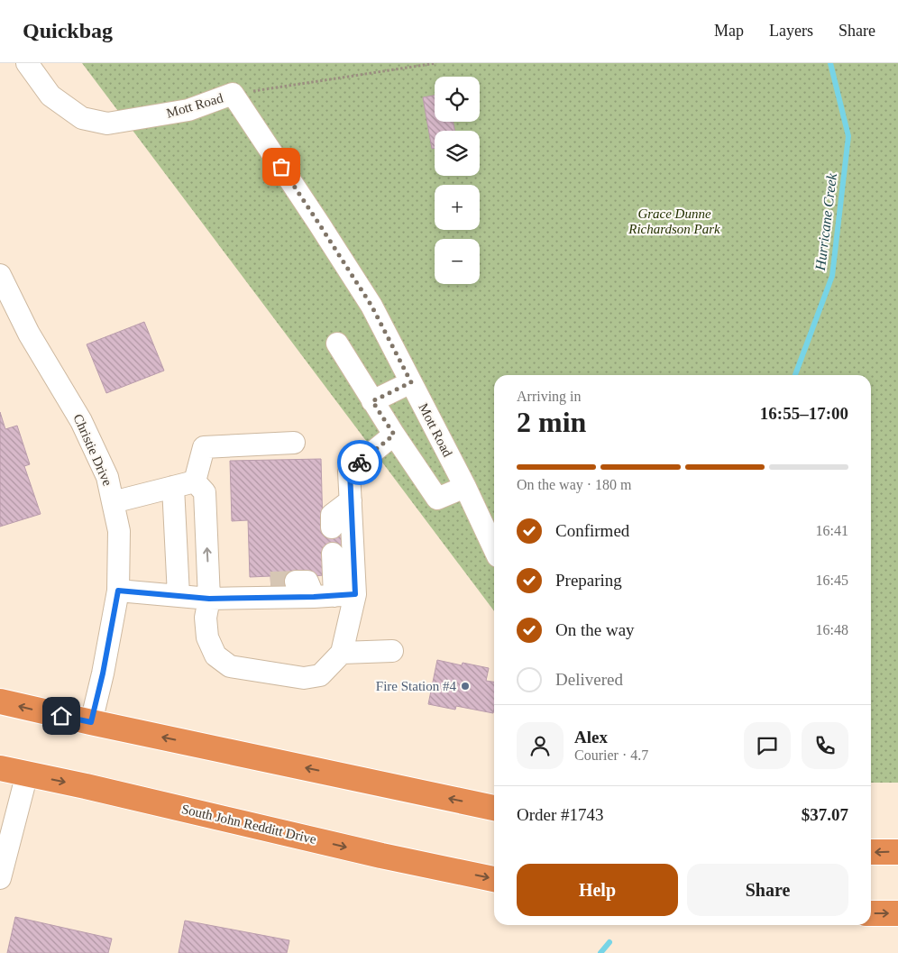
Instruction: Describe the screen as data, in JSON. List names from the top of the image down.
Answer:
{
  "streets": {
    "highway": ["South John Redditt Drive"],
    "street": ["Mott Road", "Christie Drive"]
  },
  "water": ["Hurricane Creek"],
  "parks": ["Grace Dunne Richardson Park"],
  "places": ["Fire Station #4"],
  "page": {
    "header": "Quickbag",
    "nav": ["Map", "Layers", "Share"],
    "map_buttons": ["+", "−"],
    "heading": ["2 min", "Arriving in", "16:55–17:00"],
    "panel": [
      "Alex",
      "Courier · 4.7",
      "Order #1743",
      "$37.07"
    ],
    "bar": "On the way · 180 m",
    "list": [
      ["Confirmed", "16:41"],
      ["Preparing", "16:45"],
      ["On the way", "16:48"],
      "Delivered"
    ],
    "buttons": ["Help", "Share"]
  }
}
